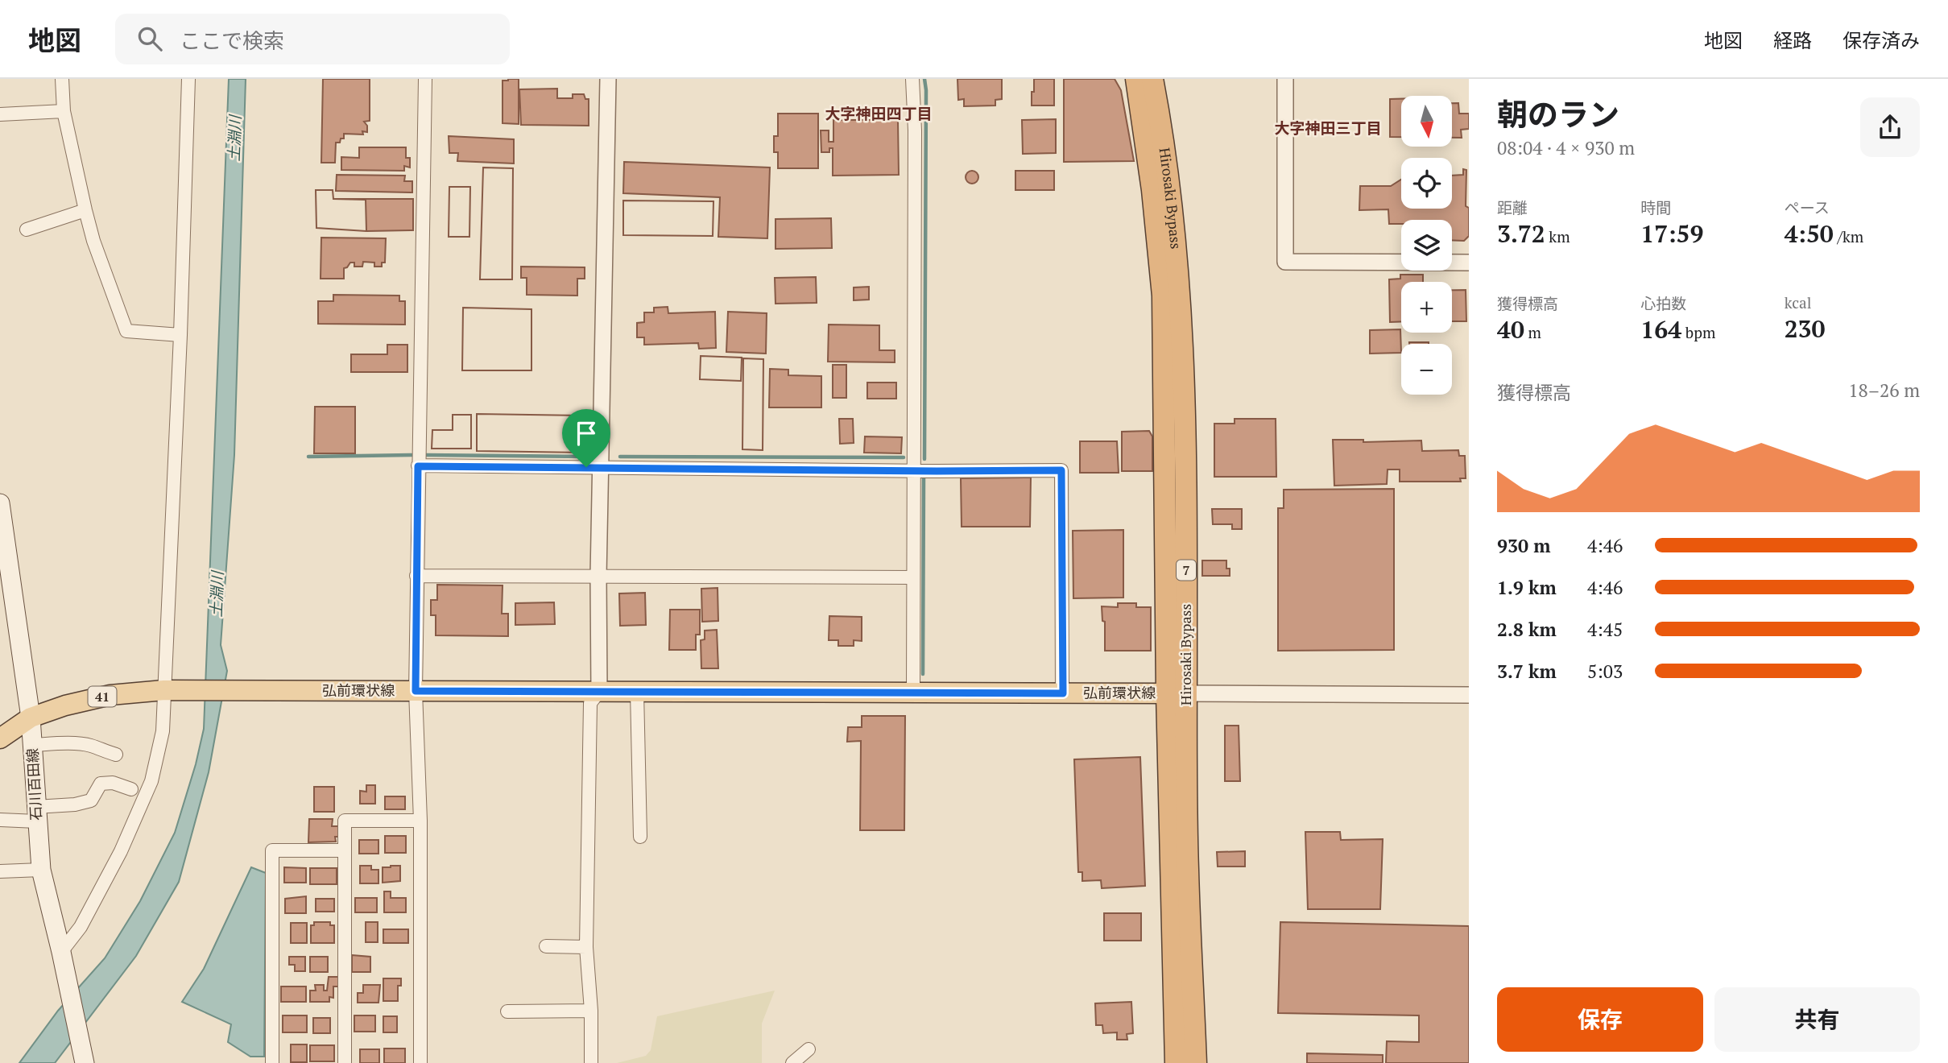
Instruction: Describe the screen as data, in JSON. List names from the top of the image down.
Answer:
{
  "streets": {
    "highway": ["Hirosaki Bypass", "7"],
    "main road": ["弘前環状線", "41", "石川百田線"]
  },
  "crossings": [
    ["Hirosaki Bypass", "弘前環状線"],
    ["弘前環状線", "石川百田線"]
  ],
  "districts": ["大字神田四丁目", "大字神田三丁目"],
  "water": ["土淵川"],
  "north": "bottom",
  "page": {
    "header": "地図",
    "search": "ここで検索",
    "nav": ["地図", "経路", "保存済み"],
    "heading": ["朝のラン", "08:04 · 4 × 930 m"],
    "map_buttons": ["+", "−"],
    "stats": [
      ["距離", "3.72 km"],
      ["時間", "17:59"],
      ["ペース", "4:50 /km"],
      ["獲得標高", "40 m"],
      ["心拍数", "164 bpm"],
      ["kcal", "230"]
    ],
    "chart": ["獲得標高", "18–26 m"],
    "list": [
      {
        "name": "930 m",
        "note": "4:46"
      },
      {
        "name": "1.9 km",
        "note": "4:46"
      },
      {
        "name": "2.8 km",
        "note": "4:45"
      },
      {
        "name": "3.7 km",
        "note": "5:03"
      }
    ],
    "buttons": ["保存", "共有"]
  }
}
